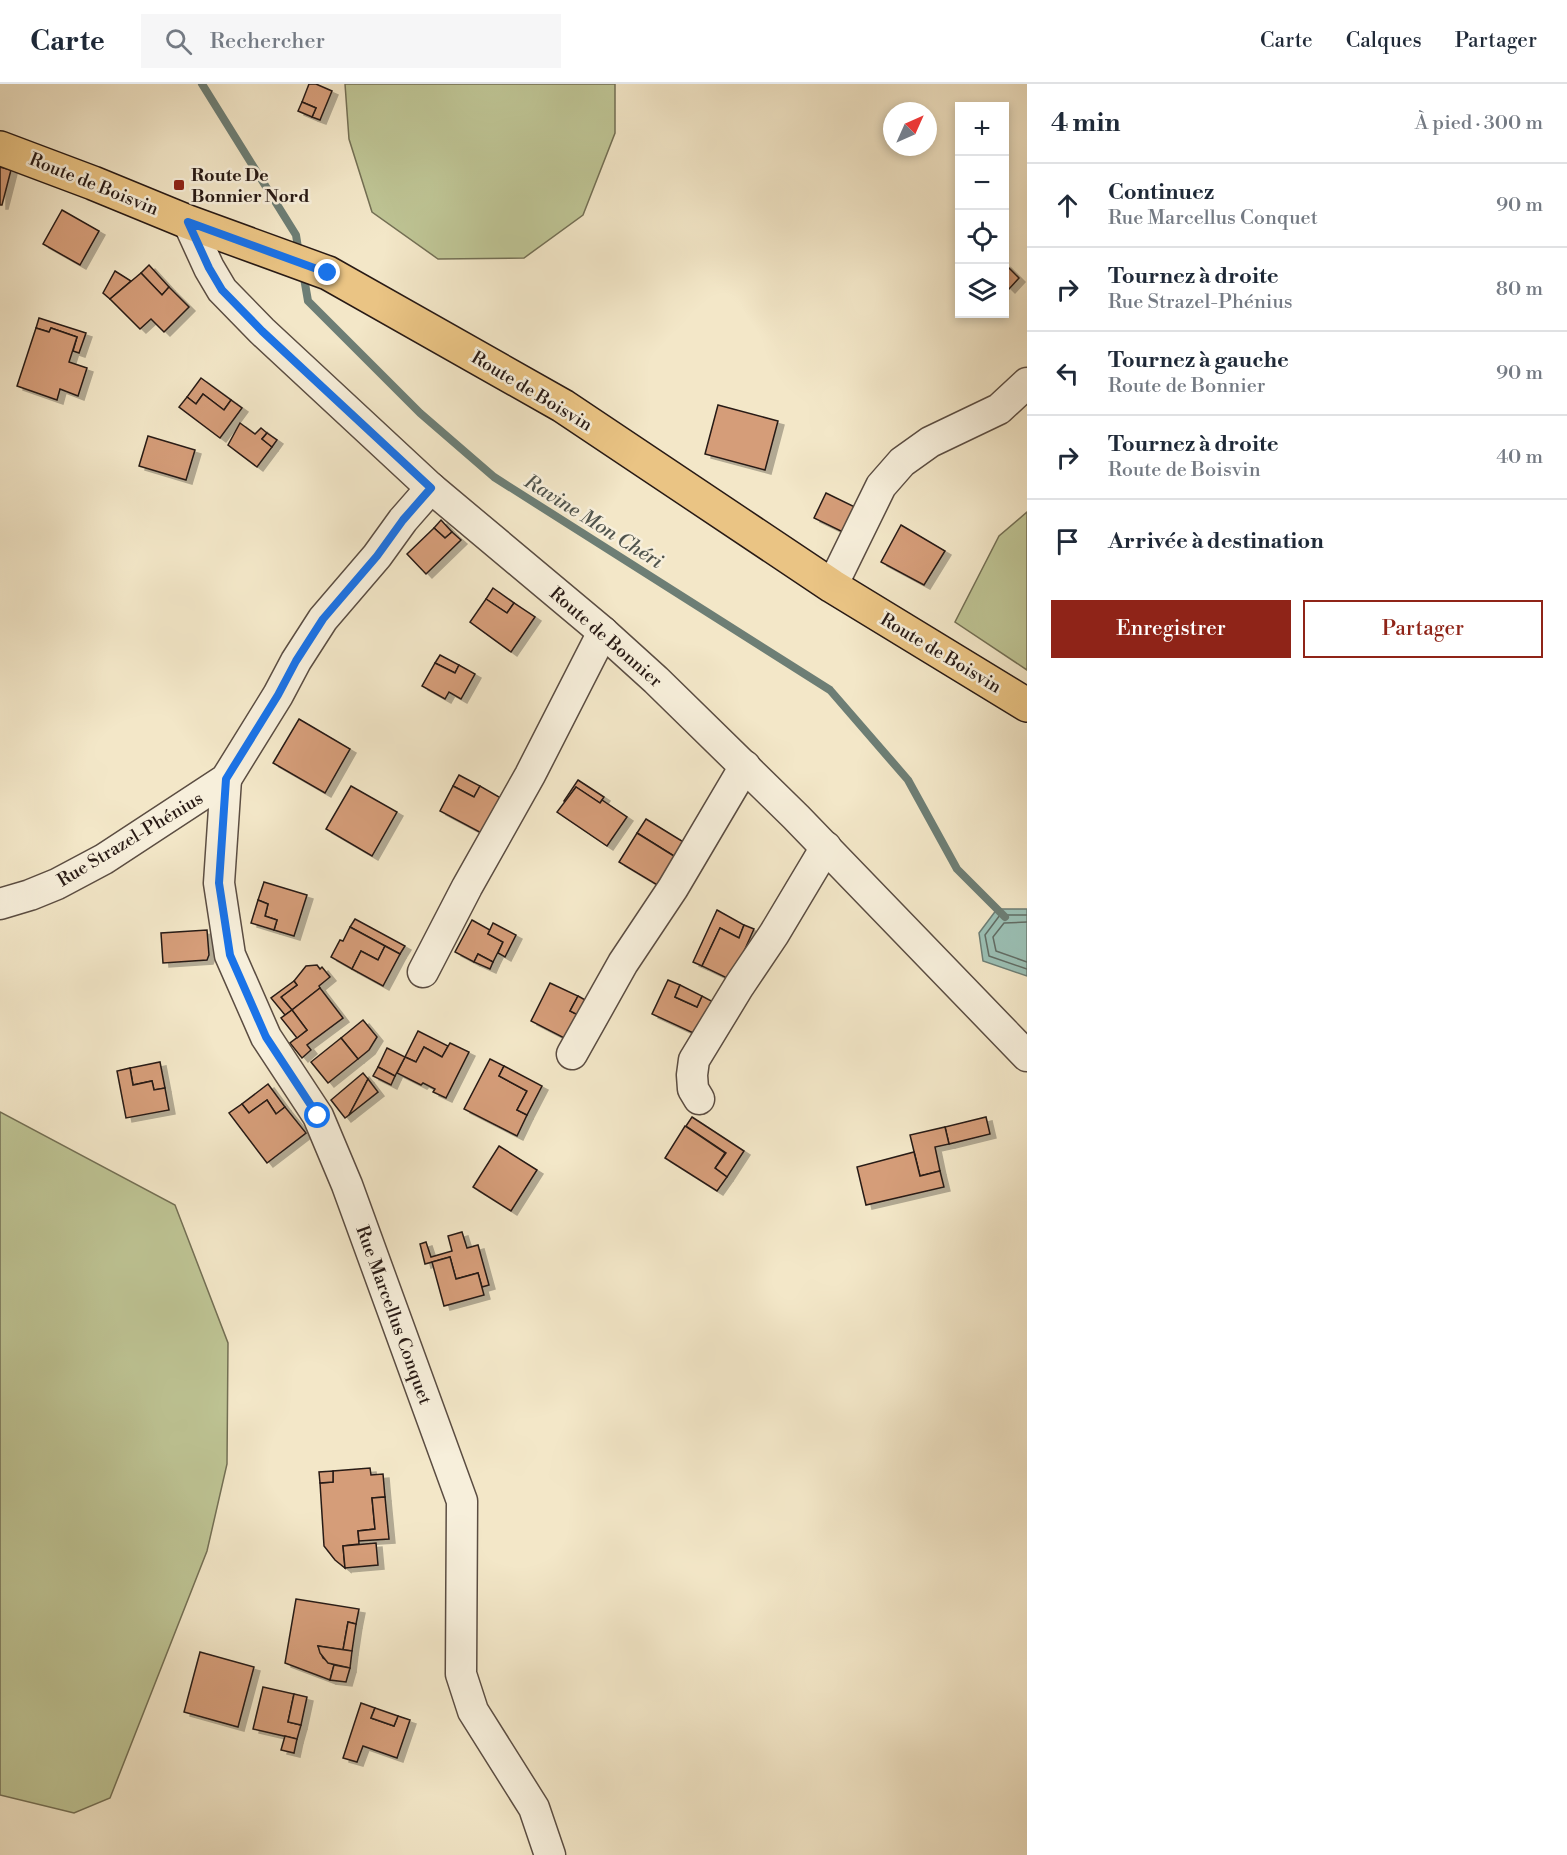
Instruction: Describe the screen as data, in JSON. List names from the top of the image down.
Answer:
{
  "streets": {
    "main road": ["Route de Boisvin"],
    "street": ["Route de Bonnier", "Rue Strazel-Phénius", "Rue Marcellus Conquet"]
  },
  "crossings": [
    ["Route de Boisvin", "Route de Bonnier"],
    ["Route de Bonnier", "Rue Strazel-Phénius"],
    ["Rue Strazel-Phénius", "Rue Marcellus Conquet"]
  ],
  "water": ["Ravine Mon Chéri"],
  "places": {
    "transit": ["Route De Bonnier Nord"]
  },
  "north": "top right",
  "page": {
    "header": "Carte",
    "search": "Rechercher",
    "nav": ["Carte", "Calques", "Partager"],
    "heading": ["4 min", "À pied · 300 m"],
    "map_buttons": ["+", "−"],
    "list": [
      ["Continuez", "Rue Marcellus Conquet", "90 m"],
      ["Tournez à droite", "Rue Strazel-Phénius", "80 m"],
      ["Tournez à gauche", "Route de Bonnier", "90 m"],
      ["Tournez à droite", "Route de Boisvin", "40 m"],
      "Arrivée à destination"
    ],
    "buttons": ["Enregistrer", "Partager"]
  }
}
